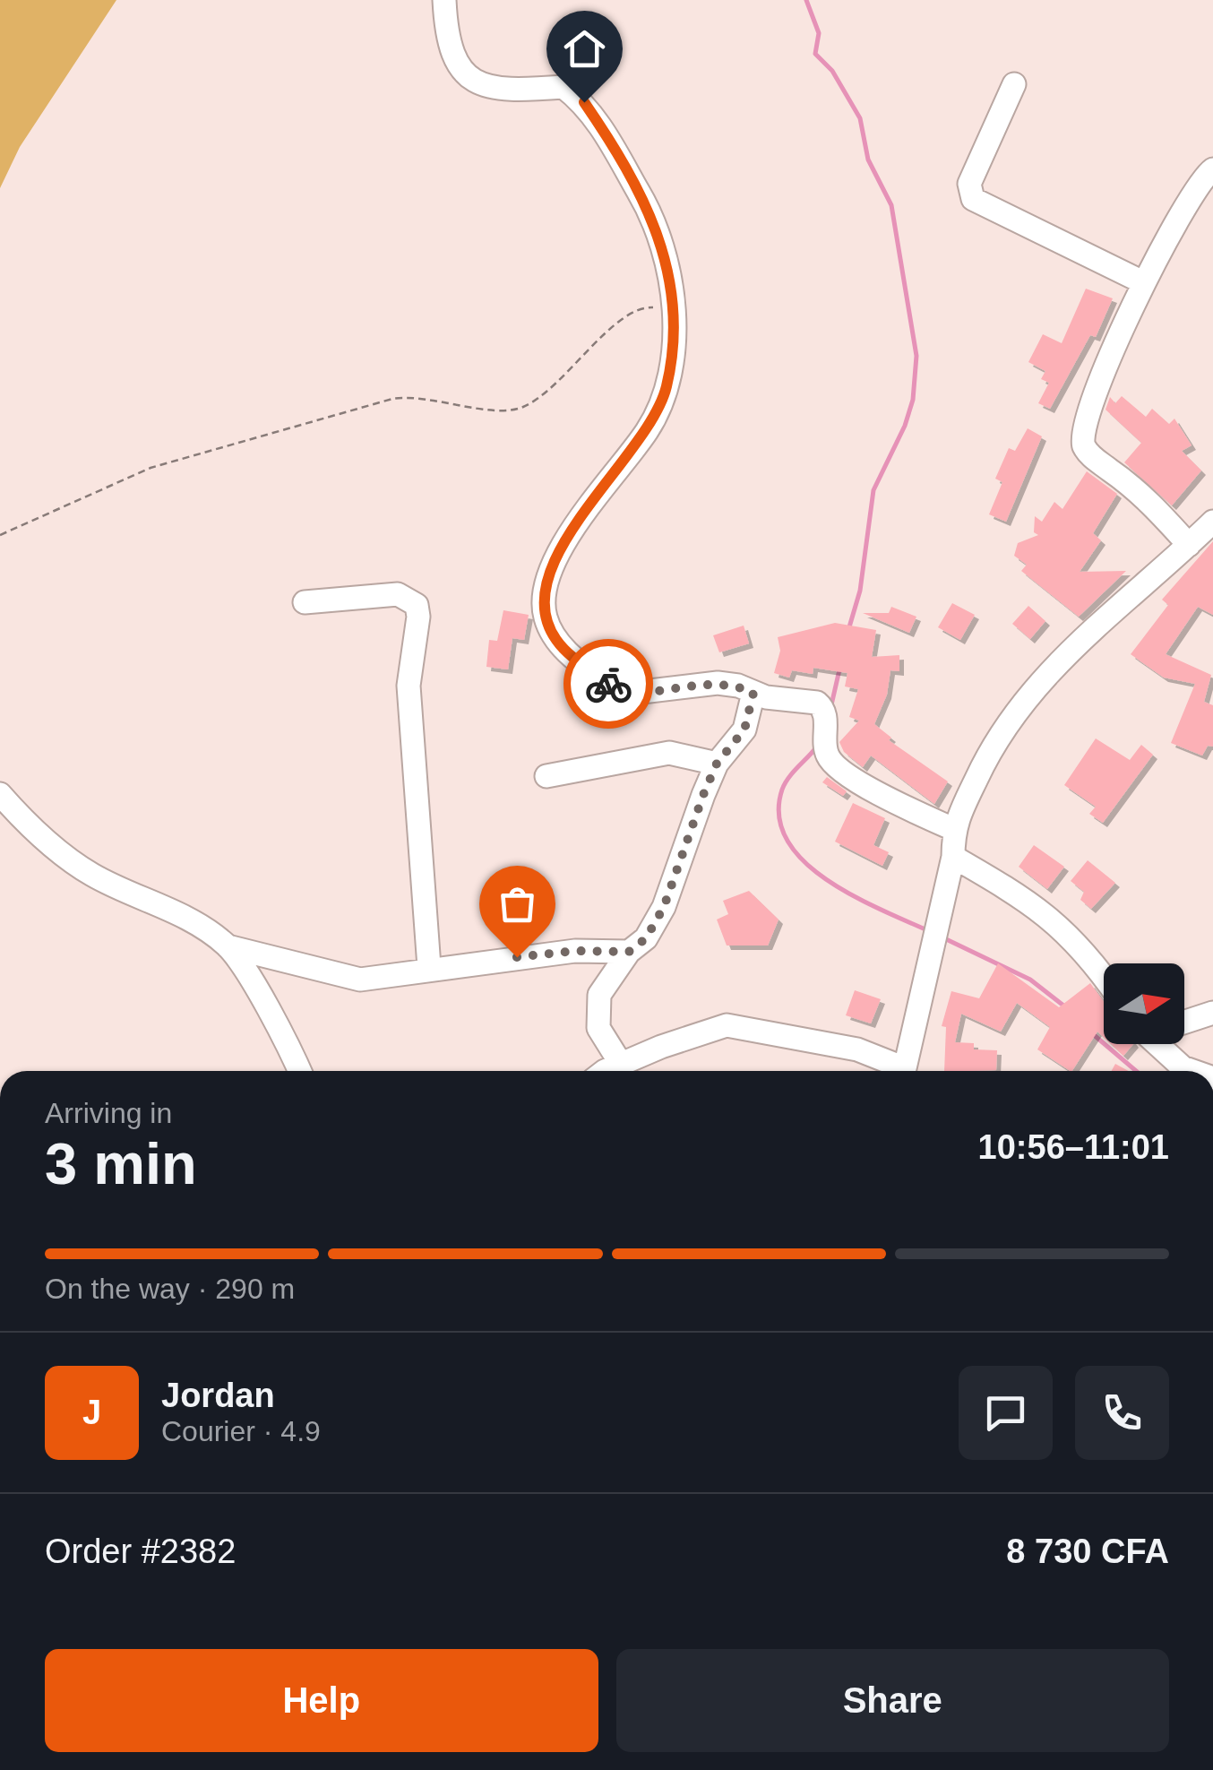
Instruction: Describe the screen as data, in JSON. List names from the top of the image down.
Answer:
{
  "north": "right",
  "page": {
    "heading": ["3 min", "Arriving in", "10:56–11:01"],
    "panel": [
      "Jordan",
      "Courier · 4.9",
      "Order #2382",
      "8 730 CFA"
    ],
    "bar": "On the way · 290 m",
    "round": "J",
    "buttons": ["Help", "Share"]
  }
}
